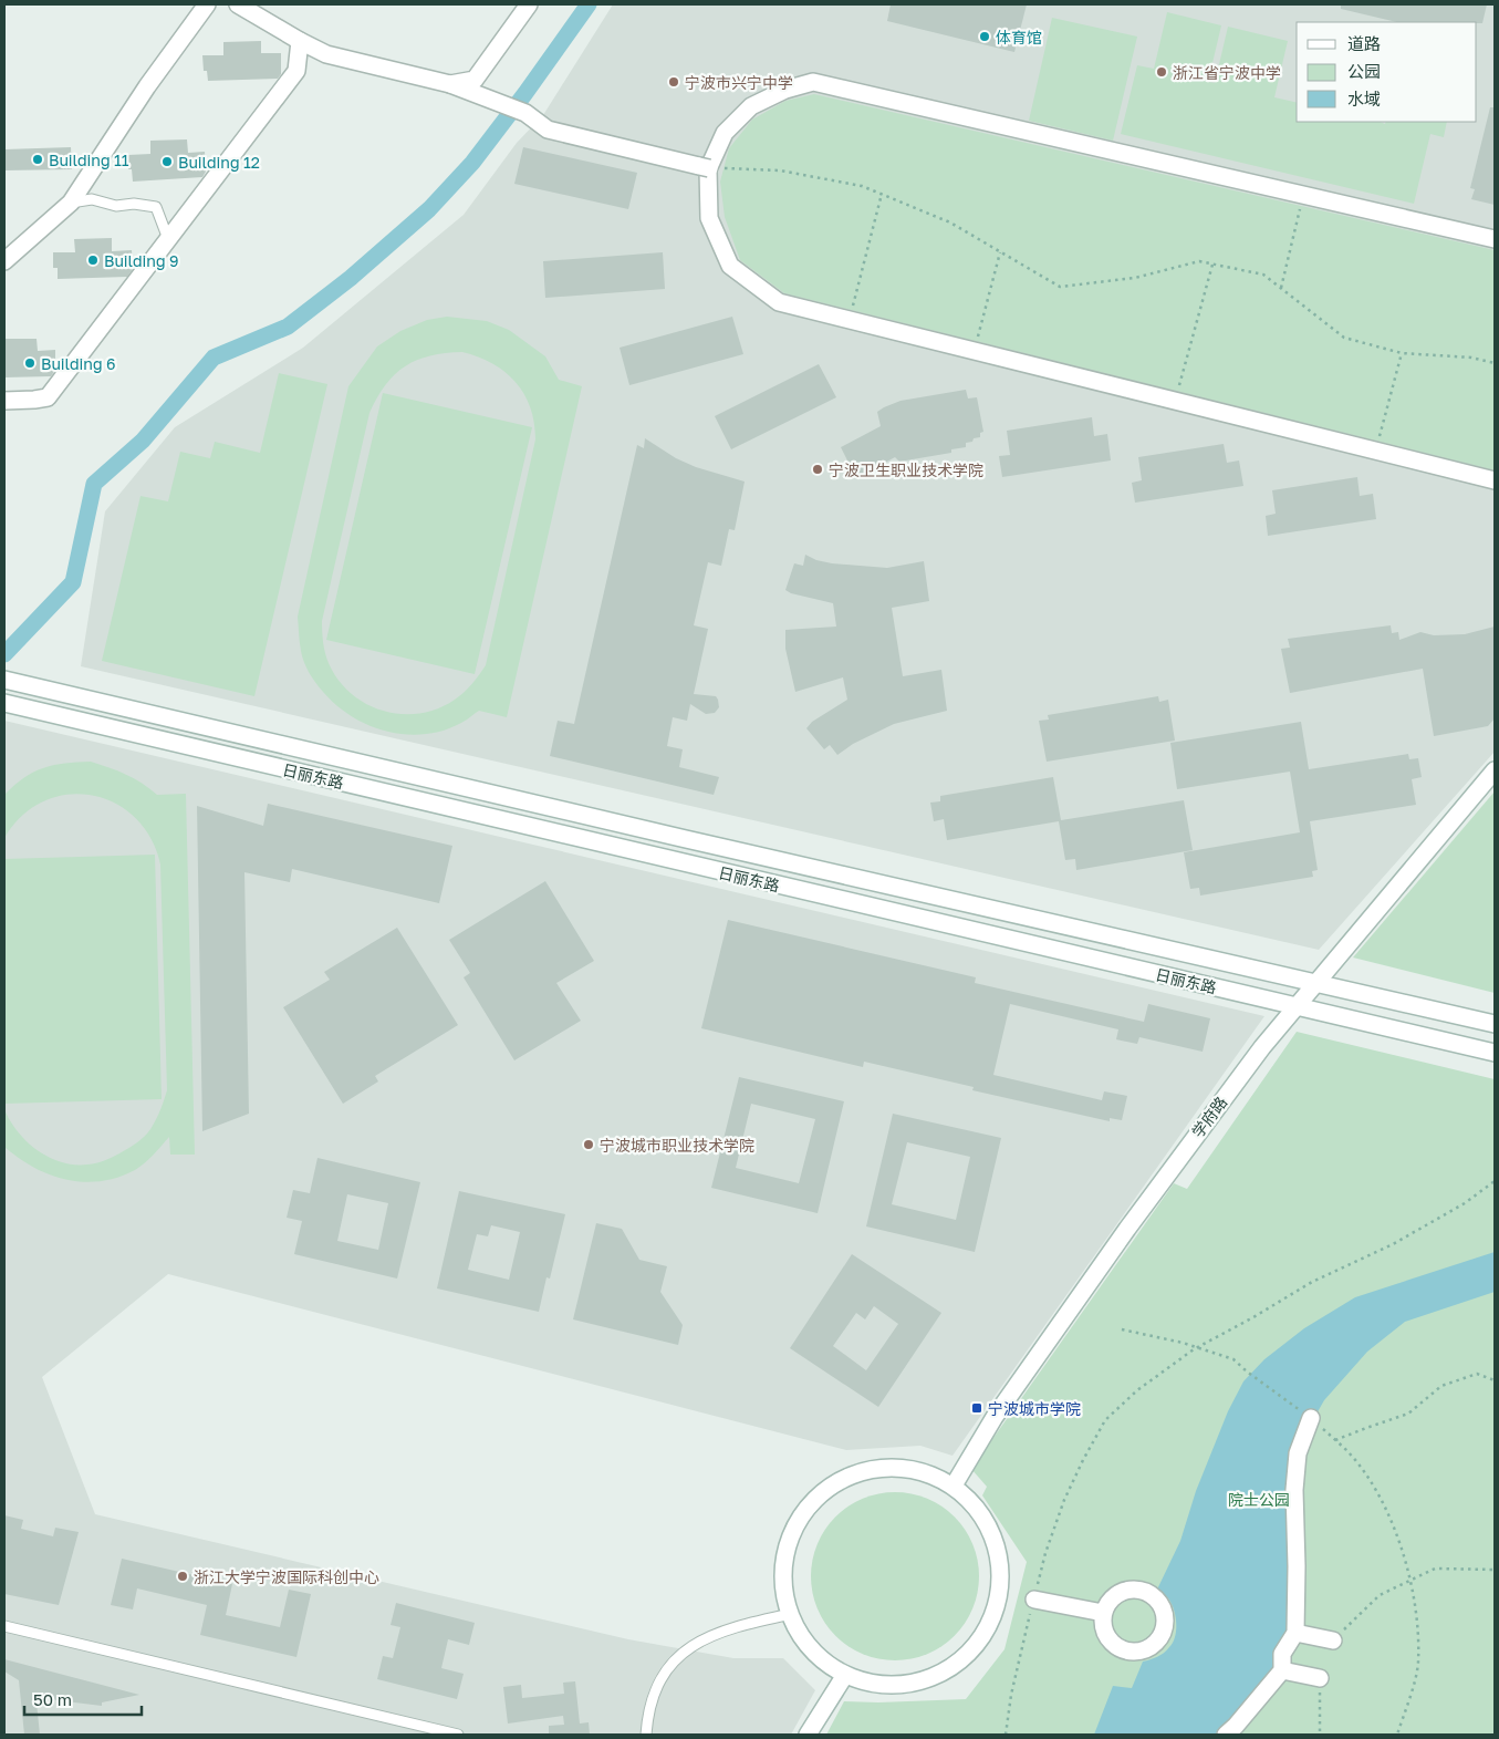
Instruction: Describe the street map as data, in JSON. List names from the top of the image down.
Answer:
{
  "streets": {
    "street": ["日丽东路", "学府路"]
  },
  "crossings": [
    ["日丽东路", "学府路"]
  ],
  "parks": ["院士公园"],
  "places": {
    "other": [
      "体育馆",
      "浙江省宁波中学",
      "宁波市兴宁中学",
      "Building 11",
      "Building 12",
      "Building 9",
      "Building 6",
      "宁波卫生职业技术学院",
      "宁波城市职业技术学院",
      "浙江大学宁波国际科创中心"
    ],
    "transit": ["宁波城市学院"]
  },
  "legend": ["道路", "公园", "水域"],
  "scale_bar": "50 m"
}
